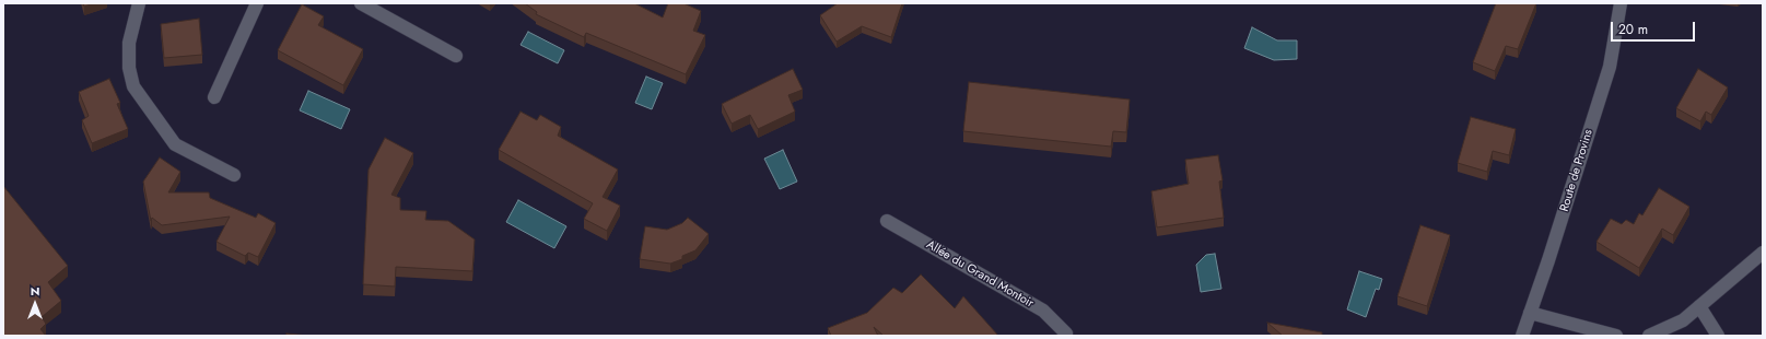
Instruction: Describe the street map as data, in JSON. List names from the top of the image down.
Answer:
{
  "streets": {
    "street": ["Route de Provins", "Allée du Grand Montoir"]
  },
  "scale_bar": "20 m",
  "north": "top"
}
